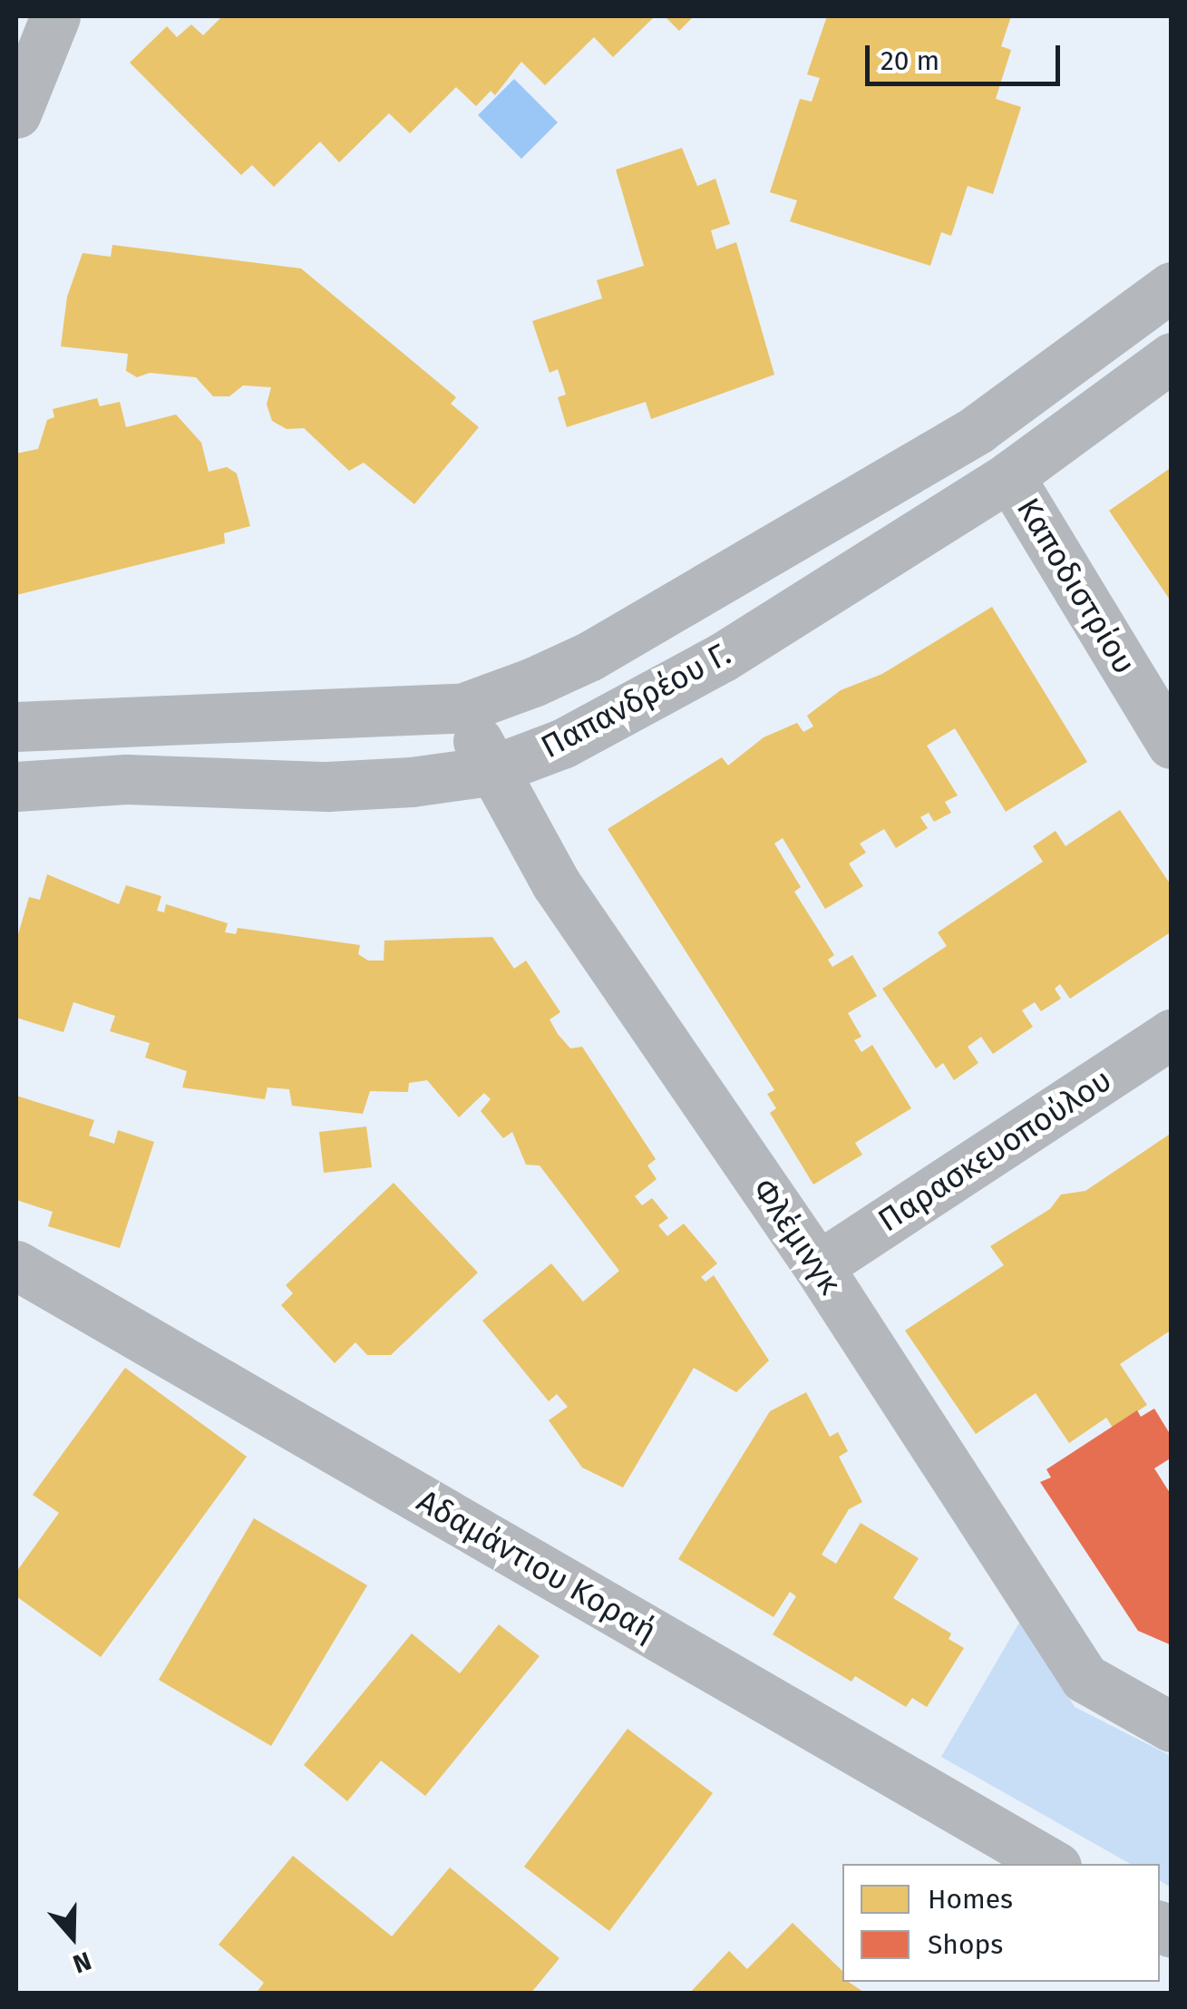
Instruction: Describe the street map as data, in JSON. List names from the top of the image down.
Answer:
{
  "streets": {
    "street": [
      "Καποδιστρίου",
      "Παπανδρέου Γ.",
      "Παρασκευοπούλου",
      "Φλέμινγκ",
      "Αδαμάντιου Κοραή"
    ]
  },
  "crossings": [
    ["Καποδιστρίου", "Παπανδρέου Γ."],
    ["Παπανδρέου Γ.", "Φλέμινγκ"],
    ["Παρασκευοπούλου", "Φλέμινγκ"]
  ],
  "legend": ["Homes", "Shops"],
  "scale_bar": "20 m",
  "north": "bottom"
}
